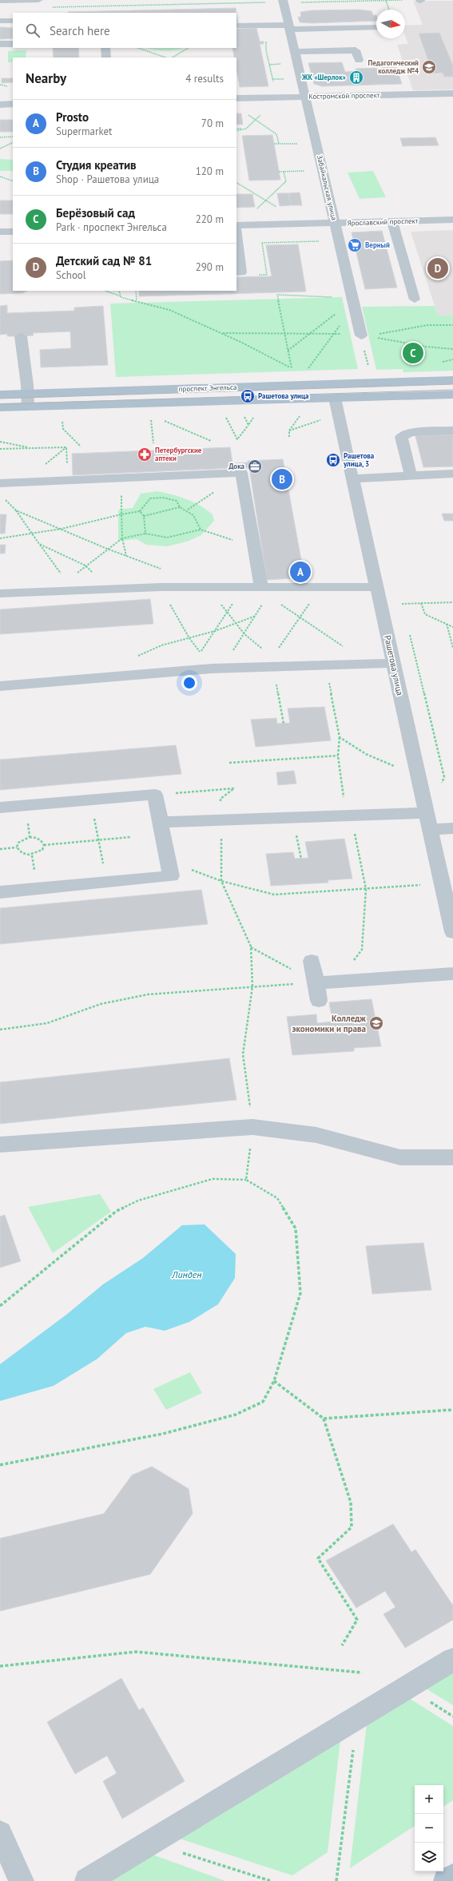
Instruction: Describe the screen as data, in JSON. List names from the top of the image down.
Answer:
{
  "streets": {
    "main road": ["проспект Энгельса"],
    "street": [
      "Костромской проспект",
      "Забайкальская улица",
      "Ярославский проспект",
      "Рашетова улица"
    ]
  },
  "crossings": [
    ["Костромской проспект", "Забайкальская улица"],
    ["Забайкальская улица", "Ярославский проспект"],
    ["проспект Энгельса", "Рашетова улица"]
  ],
  "water": ["Линден"],
  "places": {
    "school or university": ["Педагогический колледж №4", "Колледж экономики и права"],
    "building": ["ЖК «Шерлок»"],
    "supermarket": ["Верный"],
    "bus stop": ["Рашетова улица", "Рашетова улица, 3"],
    "pharmacy": ["Петербургские аптеки"],
    "office": ["Дока"]
  },
  "north": "right",
  "page": {
    "search": "Search here",
    "heading": ["Nearby", "4 results"],
    "list": [
      {
        "mark": "A",
        "name": "Prosto",
        "note": "Supermarket",
        "value": "70 m"
      },
      {
        "mark": "B",
        "name": "Студия креатив",
        "note": "Shop · Рашетова улица",
        "value": "120 m"
      },
      {
        "mark": "C",
        "name": "Берёзовый сад",
        "note": "Park · проспект Энгельса",
        "value": "220 m"
      },
      {
        "mark": "D",
        "name": "Детский сад № 81",
        "note": "School",
        "value": "290 m"
      }
    ],
    "pins": [
      "D",
      "C",
      "B",
      "A"
    ],
    "map_buttons": ["+", "−"]
  }
}
